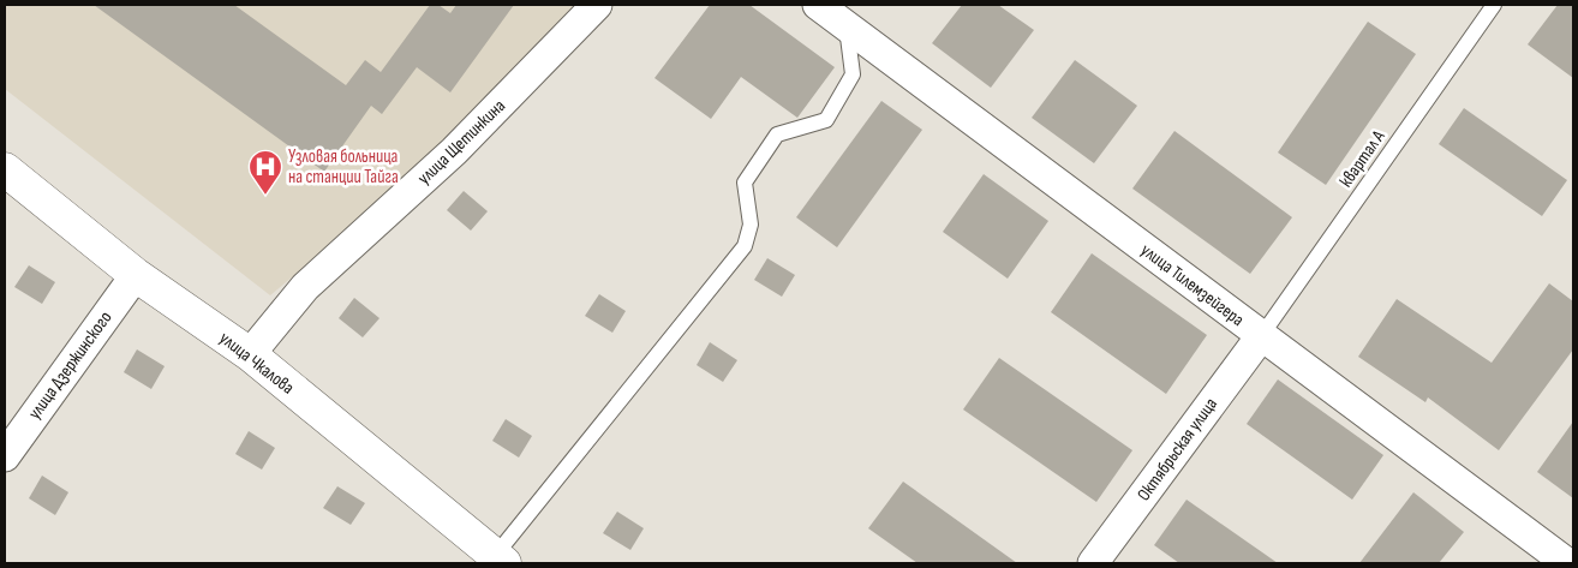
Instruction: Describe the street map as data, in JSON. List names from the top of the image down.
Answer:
{
  "streets": {
    "street": [
      "улица Щетинкина",
      "улица Тилемзейгера",
      "улица Чкалова",
      "улица Дзержинского",
      "Октябрьская улица"
    ],
    "lane": ["квартал А"]
  },
  "crossings": [
    ["улица Щетинкина", "улица Чкалова"],
    ["квартал А", "улица Тилемзейгера"],
    ["квартал А", "Октябрьская улица"],
    ["улица Тилемзейгера", "Октябрьская улица"],
    ["улица Чкалова", "улица Дзержинского"]
  ],
  "places": {
    "hospital": ["Узловая больница на станции Тайга"]
  }
}
